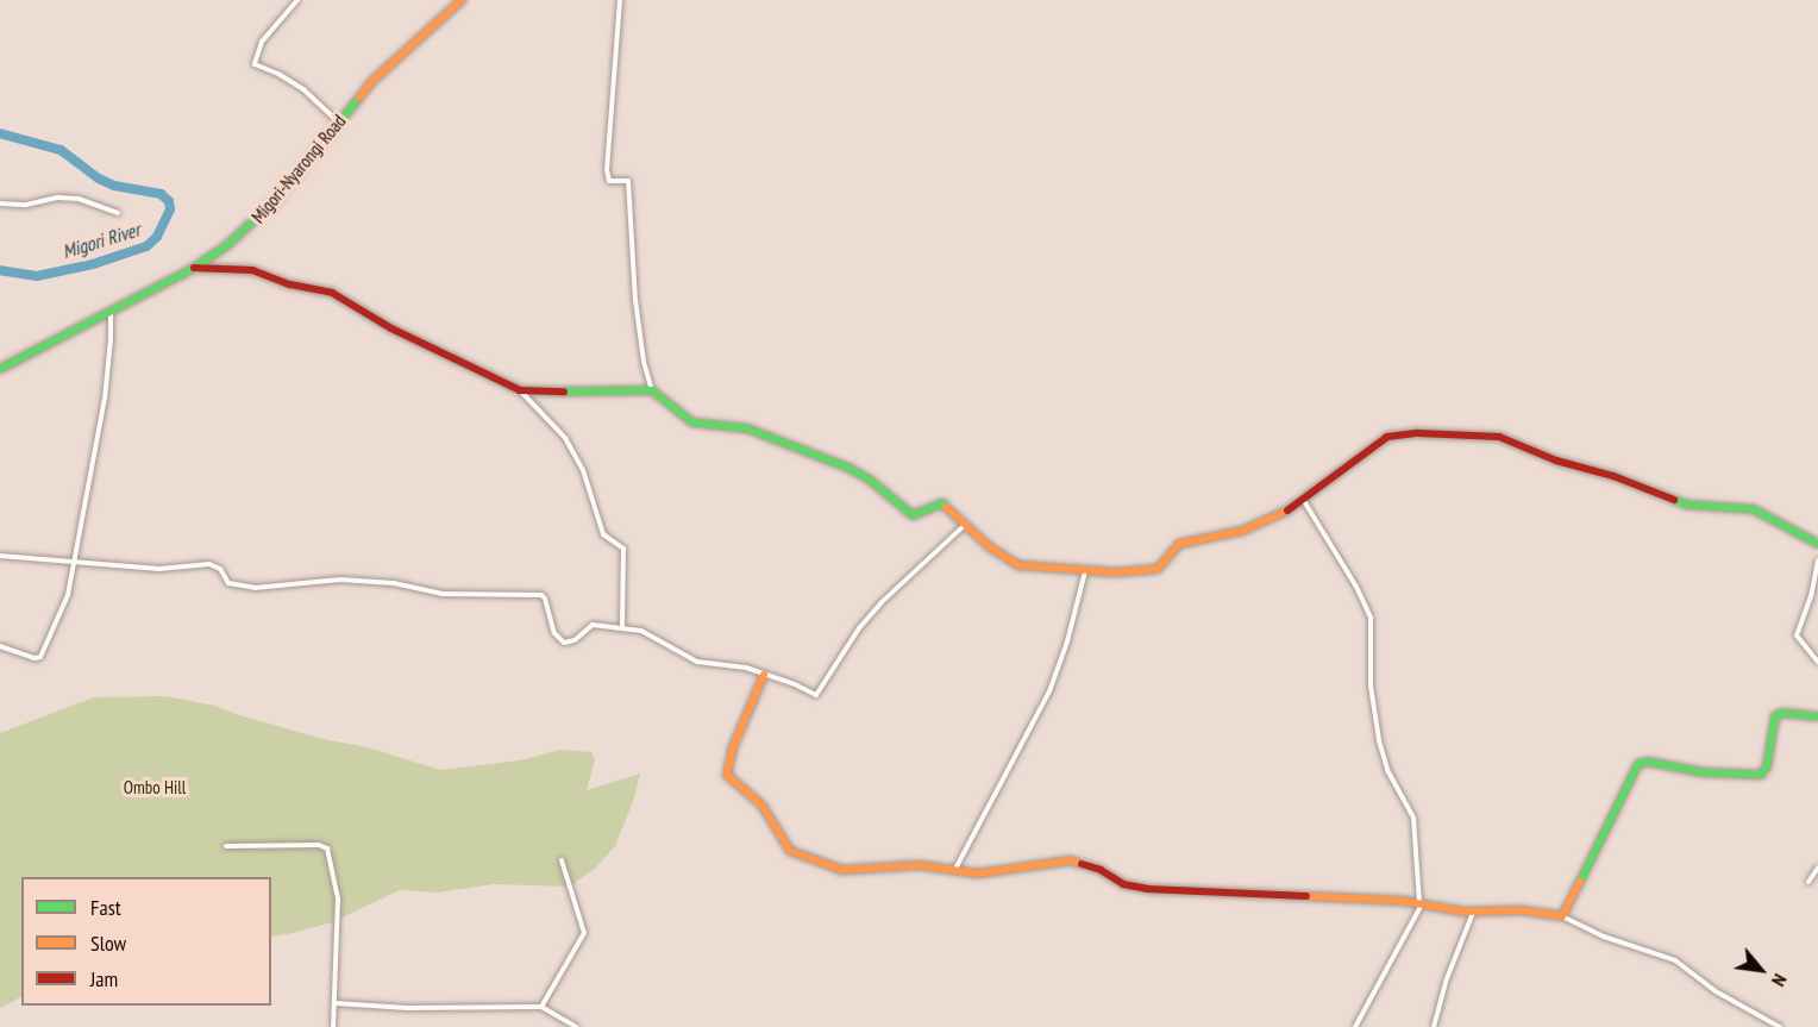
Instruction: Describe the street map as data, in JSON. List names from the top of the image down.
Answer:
{
  "streets": {
    "street": ["Migori-Nyarongi Road"]
  },
  "water": ["Migori River"],
  "parks": ["Ombo Hill"],
  "legend": ["Fast", "Slow", "Jam"],
  "north": "bottom right"
}
